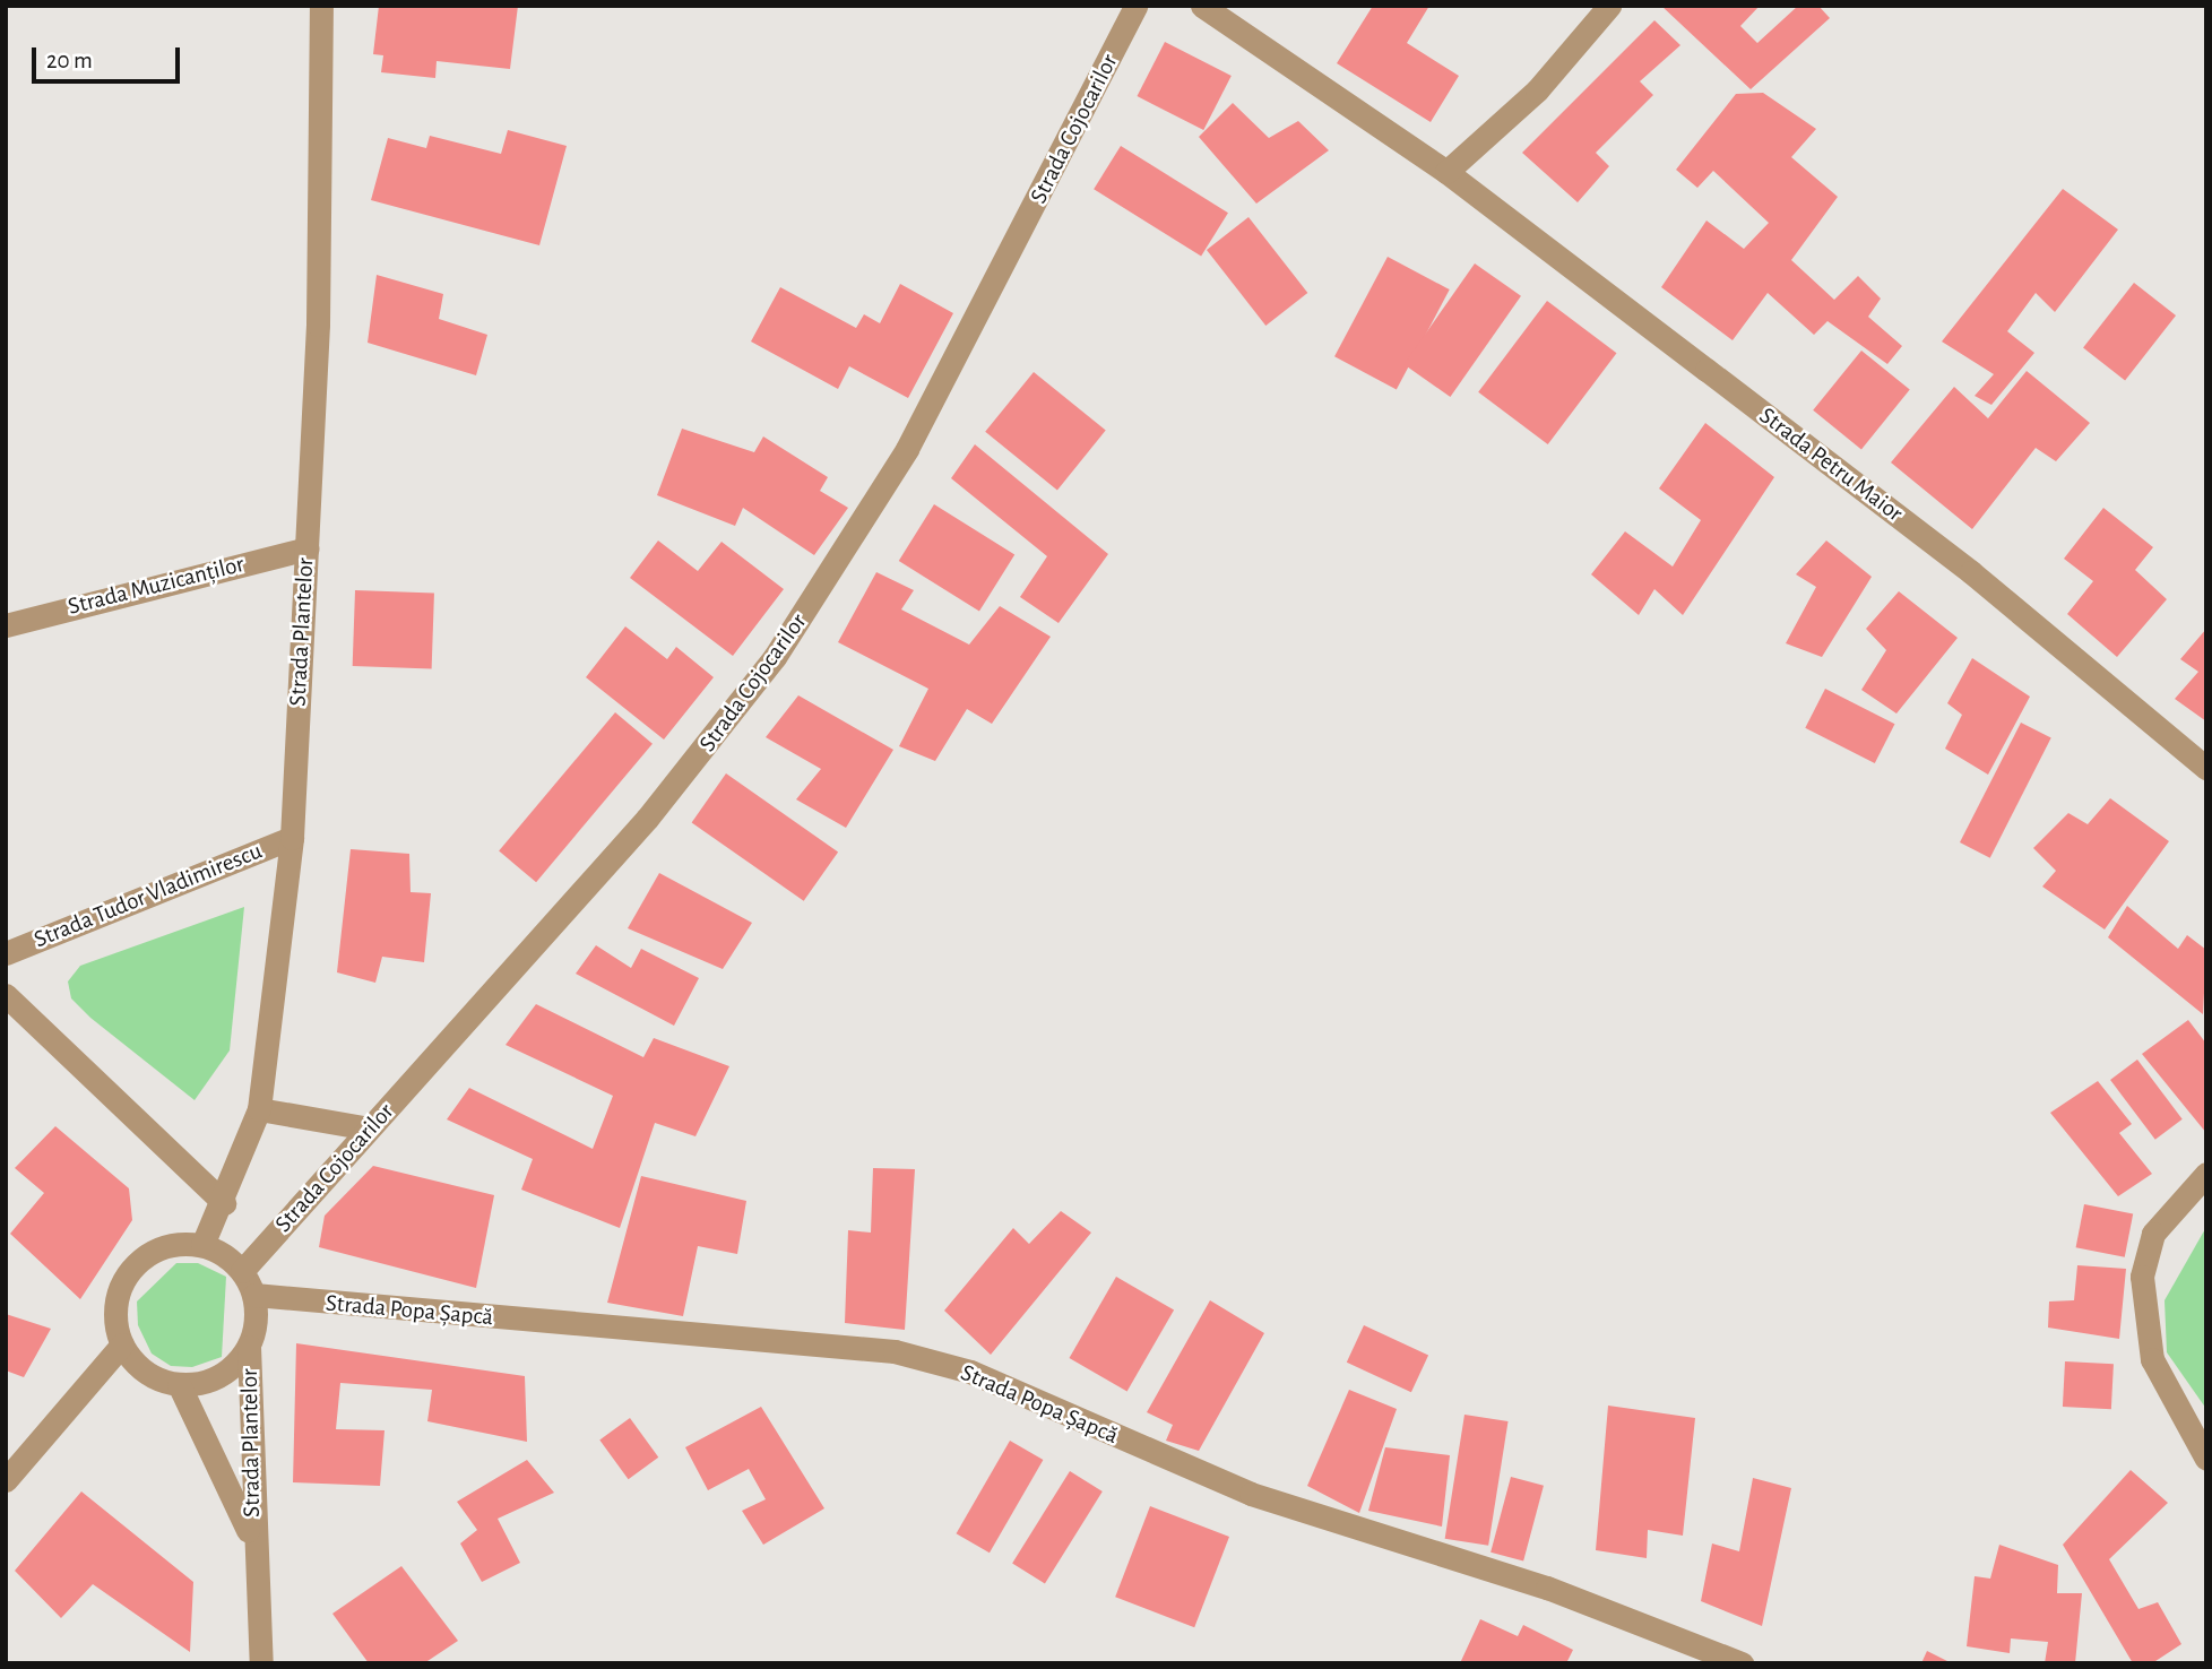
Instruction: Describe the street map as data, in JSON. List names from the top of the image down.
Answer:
{
  "streets": {
    "street": [
      "Strada Cojocarilor",
      "Strada Petru Maior",
      "Strada Muzicanților",
      "Strada Plantelor",
      "Strada Tudor Vladimirescu",
      "Strada Popa Șapcă"
    ]
  },
  "crossings": [
    ["Strada Cojocarilor", "Strada Plantelor"],
    ["Strada Cojocarilor", "Strada Popa Șapcă"],
    ["Strada Muzicanților", "Strada Plantelor"],
    ["Strada Plantelor", "Strada Tudor Vladimirescu"],
    ["Strada Plantelor", "Strada Popa Șapcă"]
  ],
  "scale_bar": "20 m"
}
